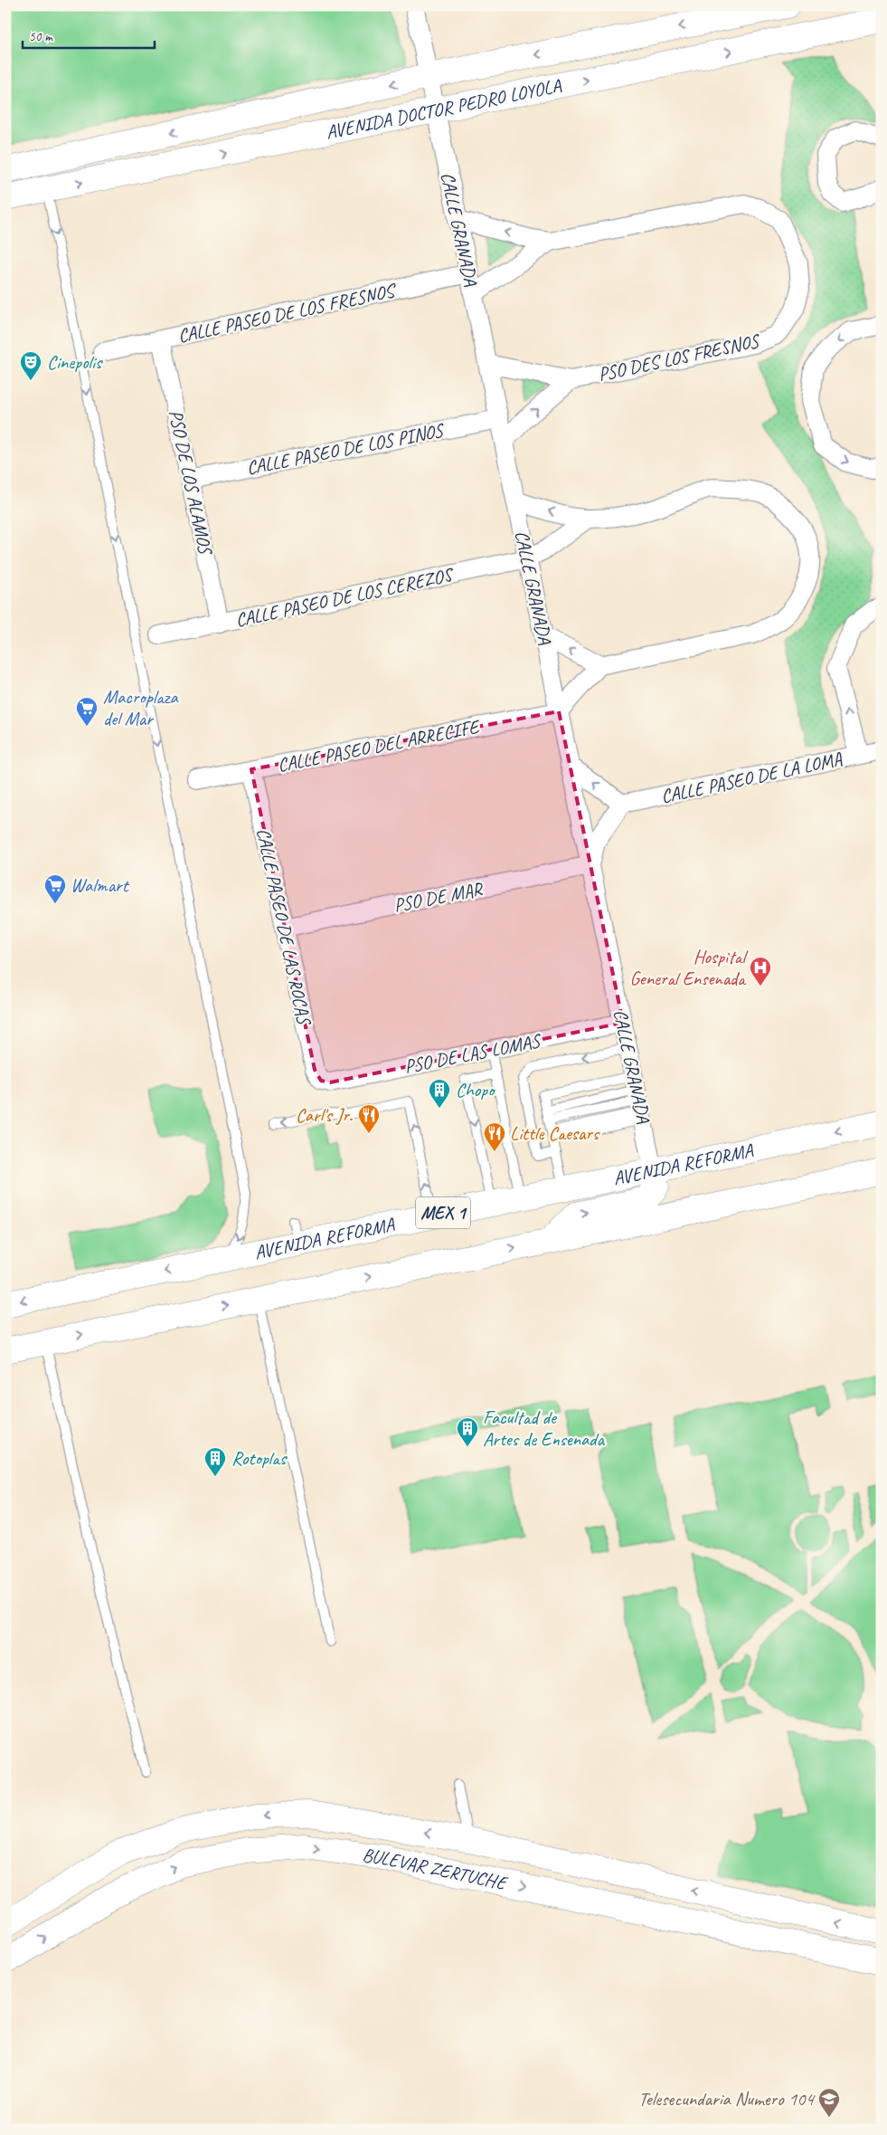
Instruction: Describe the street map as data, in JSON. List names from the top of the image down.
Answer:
{
  "streets": {
    "main road": [
      "AVENIDA DOCTOR PEDRO LOYOLA",
      "AVENIDA REFORMA",
      "MEX 1",
      "BULEVAR ZERTUCHE"
    ],
    "street": [
      "CALLE GRANADA",
      "CALLE PASEO DE LOS FRESNOS",
      "PSO DES LOS FRESNOS",
      "CALLE PASEO DE LOS PINOS",
      "PSO DE LOS ALAMOS",
      "CALLE PASEO DE LOS CEREZOS",
      "CALLE PASEO DEL ARRECIFE",
      "CALLE PASEO DE LA LOMA",
      "PSO DE MAR",
      "CALLE PASEO DE LAS ROCAS",
      "PSO DE LAS LOMAS"
    ]
  },
  "crossings": [
    ["AVENIDA DOCTOR PEDRO LOYOLA", "CALLE GRANADA"],
    ["CALLE GRANADA", "CALLE PASEO DE LOS FRESNOS"],
    ["CALLE GRANADA", "CALLE PASEO DE LOS PINOS"],
    ["CALLE GRANADA", "CALLE PASEO DE LOS CEREZOS"],
    ["CALLE GRANADA", "CALLE PASEO DEL ARRECIFE"],
    ["CALLE GRANADA", "PSO DE MAR"],
    ["CALLE GRANADA", "PSO DE LAS LOMAS"],
    ["CALLE GRANADA", "AVENIDA REFORMA"],
    ["CALLE PASEO DE LOS FRESNOS", "PSO DE LOS ALAMOS"],
    ["CALLE PASEO DE LOS PINOS", "PSO DE LOS ALAMOS"],
    ["PSO DE LOS ALAMOS", "CALLE PASEO DE LOS CEREZOS"],
    ["CALLE PASEO DEL ARRECIFE", "CALLE PASEO DE LAS ROCAS"],
    ["PSO DE MAR", "CALLE PASEO DE LAS ROCAS"],
    ["CALLE PASEO DE LAS ROCAS", "PSO DE LAS LOMAS"]
  ],
  "places": {
    "theatre": ["Cinepolis"],
    "supermarket": ["Macroplaza del Mar", "Walmart"],
    "hospital": ["Hospital General Ensenada"],
    "building": ["Chopo", "Facultad de Artes de Ensenada", "Rotoplas"],
    "restaurant": ["Carl's Jr.", "Little Caesars"],
    "school or university": ["Telesecundaria Numero 104"]
  },
  "scale_bar": "50 m"
}
